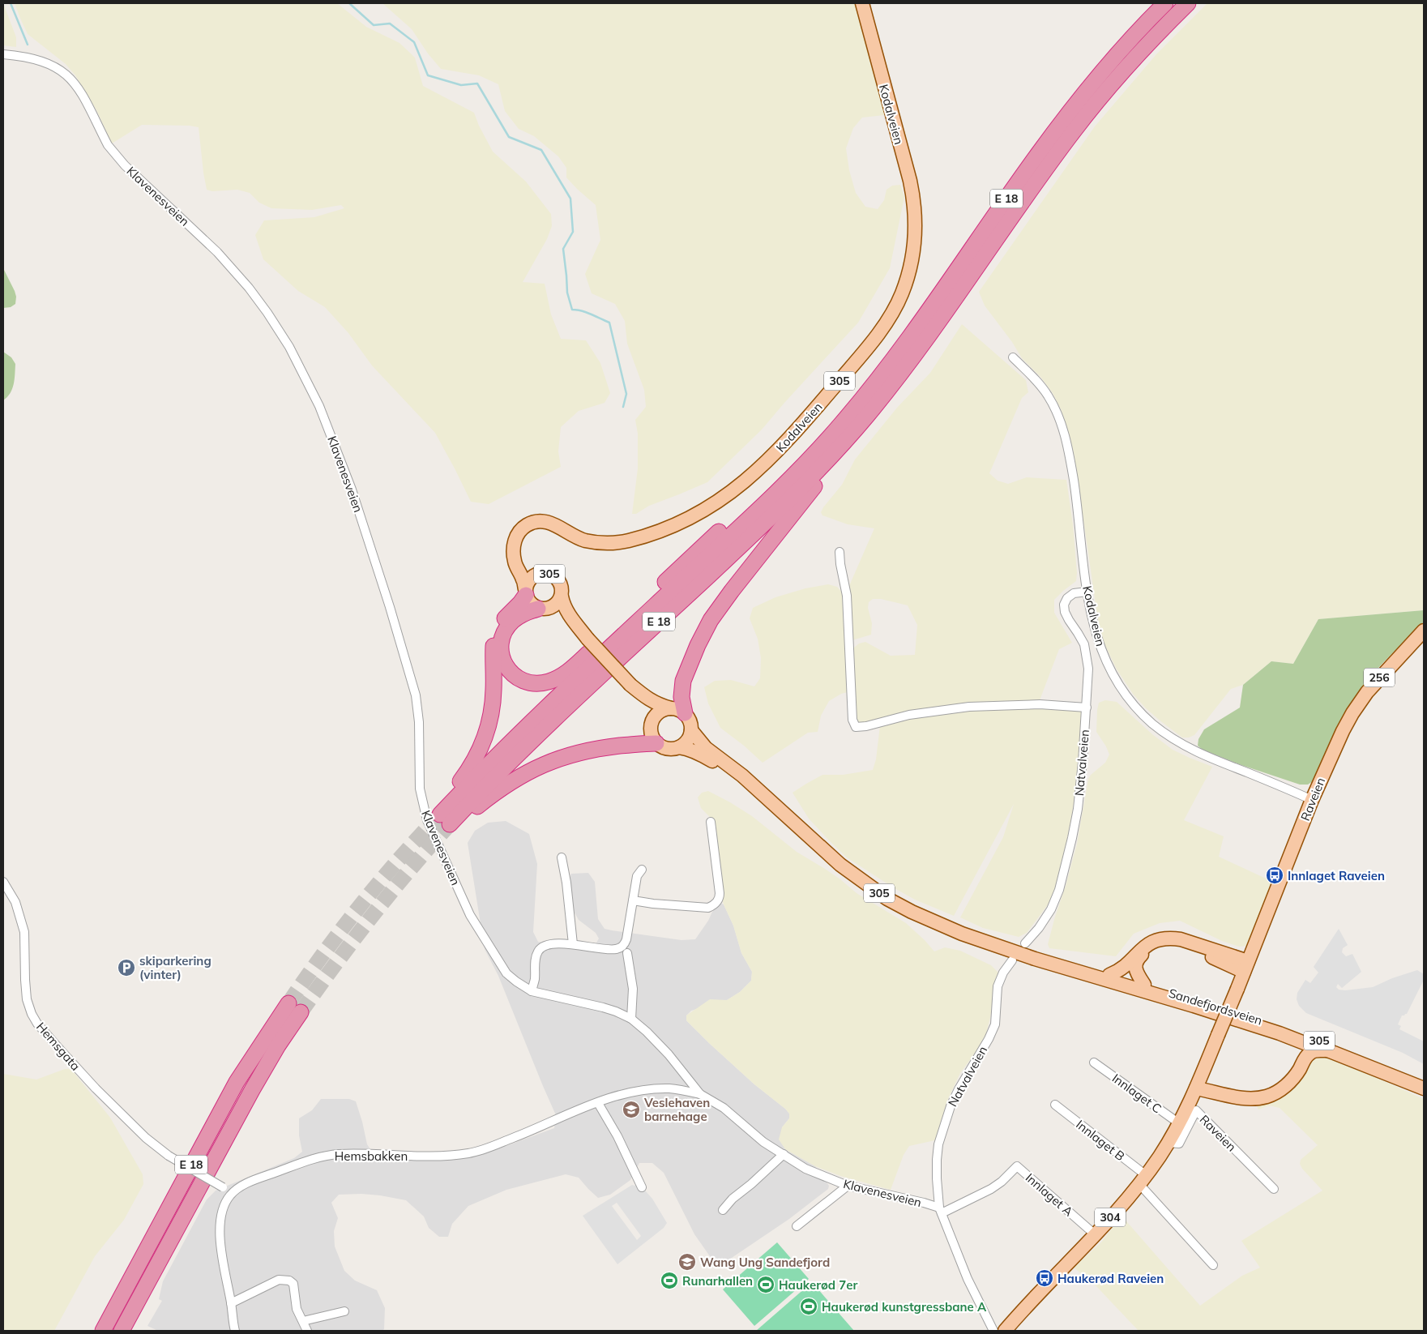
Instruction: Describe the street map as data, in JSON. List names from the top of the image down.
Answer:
{
  "streets": {
    "highway": ["E 18"],
    "main road": [
      "Kodalveien",
      "305",
      "256",
      "Raveien",
      "Sandefjordsveien",
      "304"
    ],
    "street": [
      "Klavenesveien",
      "Natvalveien",
      "Hemsgata",
      "Innlaget C",
      "Innlaget B",
      "Hemsbakken",
      "Innlaget A"
    ]
  },
  "crossings": [
    ["Kodalveien", "E 18"],
    ["Kodalveien", "305"],
    ["Kodalveien", "Natvalveien"],
    ["Kodalveien", "Raveien"],
    ["Klavenesveien", "Natvalveien"],
    ["Klavenesveien", "Hemsbakken"],
    ["Klavenesveien", "Innlaget A"],
    ["E 18", "305"],
    ["305", "Raveien"],
    ["305", "Sandefjordsveien"],
    ["Natvalveien", "Innlaget A"],
    ["Raveien", "Innlaget C"],
    ["Raveien", "Innlaget B"],
    ["Raveien", "Innlaget A"],
    ["Hemsgata", "Hemsbakken"]
  ],
  "places": {
    "bus stop": ["Innlaget Raveien", "Haukerød Raveien"],
    "parking": ["skiparkering (vinter)"],
    "school or university": ["Veslehaven barnehage", "Wang Ung Sandefjord"],
    "sports": ["Runarhallen", "Haukerød 7er", "Haukerød kunstgressbane A"]
  }
}
